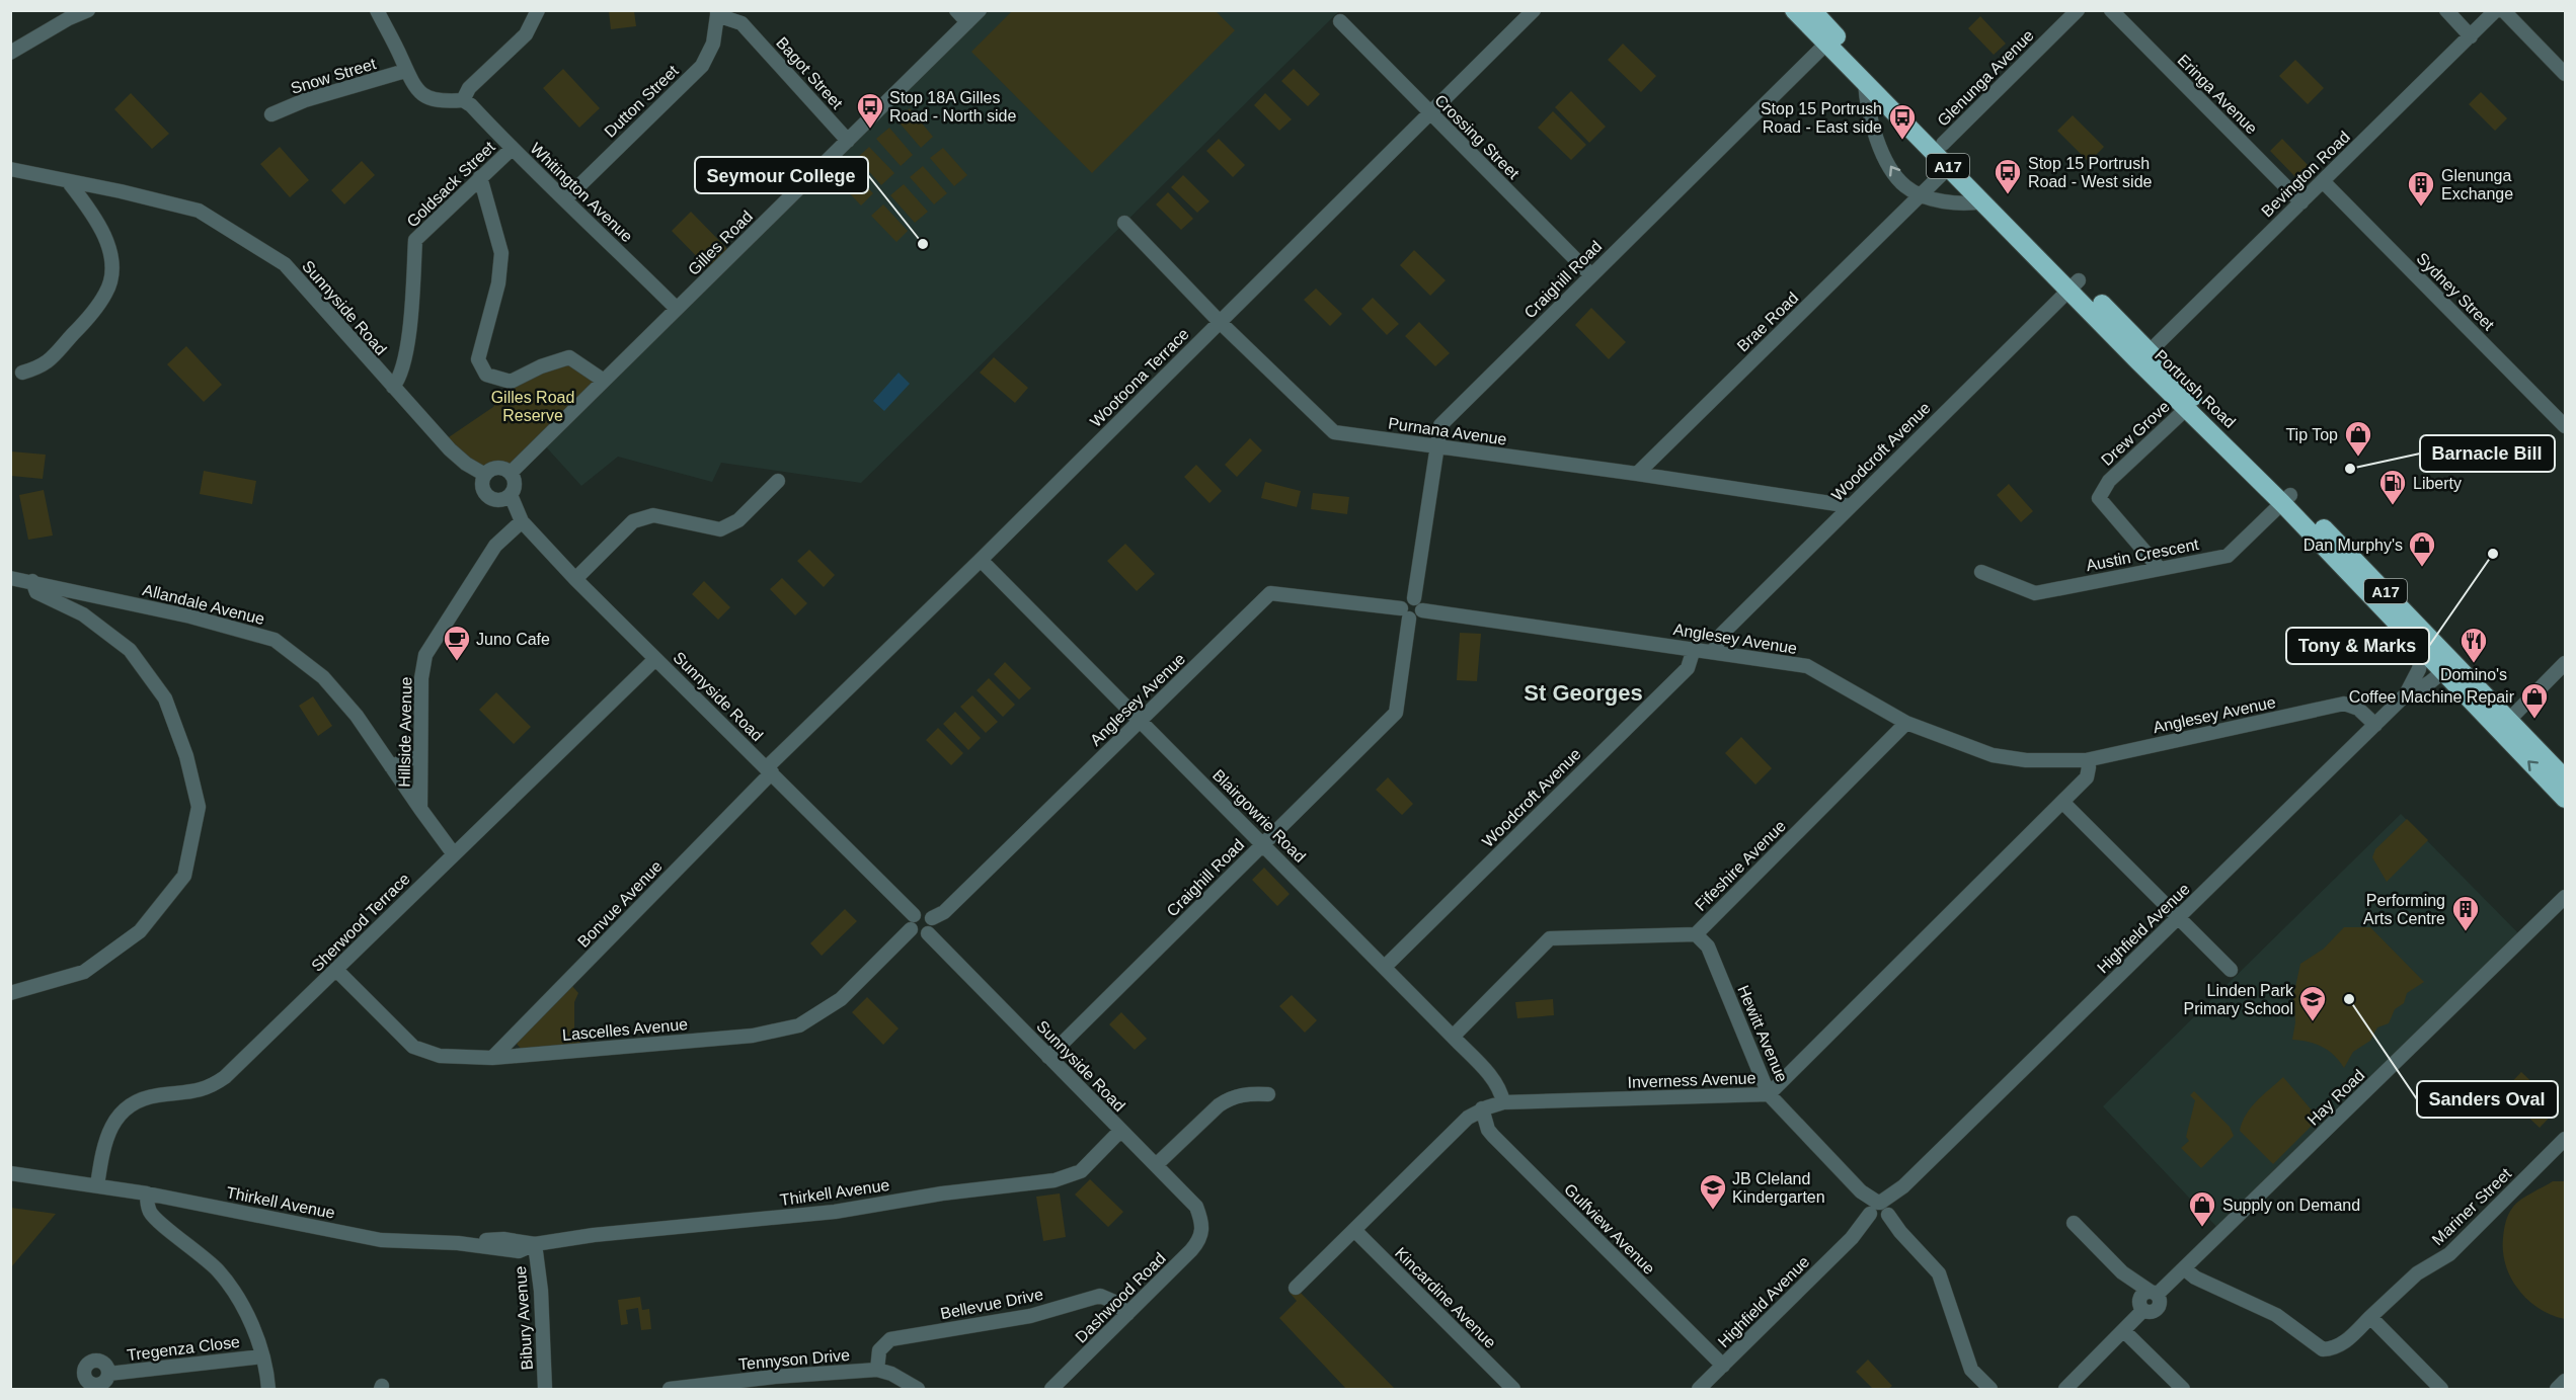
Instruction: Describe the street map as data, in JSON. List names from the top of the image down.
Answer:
{
  "streets": {
    "highway": ["A17", "Portrush Road"],
    "street": [
      "Bagot Street",
      "Snow Street",
      "Glenunga Avenue",
      "Eringa Avenue",
      "Dutton Street",
      "Crossing Street",
      "Bevington Road",
      "Goldsack Street",
      "Whitington Avenue",
      "Gilles Road",
      "Craighill Road",
      "Sydney Street",
      "Sunnyside Road",
      "Brae Road",
      "Wootoona Terrace",
      "Purnana Avenue",
      "Drew Grove",
      "Woodcroft Avenue",
      "Austin Crescent",
      "Allandale Avenue",
      "Anglesey Avenue",
      "Hillside Avenue",
      "Blairgowrie Road",
      "Fifeshire Avenue",
      "Bonvue Avenue",
      "Sherwood Terrace",
      "Highfield Avenue",
      "Lascelles Avenue",
      "Hewitt Avenue",
      "Inverness Avenue",
      "Hay Road",
      "Thirkell Avenue",
      "Mariner Street",
      "Gulfview Avenue",
      "Dashwood Road",
      "Kincardine Avenue",
      "Bellevue Drive",
      "Bibury Avenue",
      "Tregenza Close",
      "Tennyson Drive"
    ]
  },
  "crossings": [
    ["Bagot Street", "Dutton Street"],
    ["Bagot Street", "Gilles Road"],
    ["Glenunga Avenue", "Portrush Road"],
    ["Eringa Avenue", "Bevington Road"],
    ["Dutton Street", "Whitington Avenue"],
    ["Crossing Street", "Craighill Road"],
    ["Crossing Street", "Wootoona Terrace"],
    ["Bevington Road", "Sydney Street"],
    ["Bevington Road", "Portrush Road"],
    ["Goldsack Street", "Whitington Avenue"],
    ["Goldsack Street", "Sunnyside Road"],
    ["Whitington Avenue", "Gilles Road"],
    ["Gilles Road", "Sunnyside Road"],
    ["Craighill Road", "Sunnyside Road"],
    ["Craighill Road", "Portrush Road"],
    ["Craighill Road", "Purnana Avenue"],
    ["Craighill Road", "Anglesey Avenue"],
    ["Craighill Road", "Blairgowrie Road"],
    ["Sunnyside Road", "Wootoona Terrace"],
    ["Sunnyside Road", "Anglesey Avenue"],
    ["Sunnyside Road", "Hillside Avenue"],
    ["Sunnyside Road", "Bonvue Avenue"],
    ["Sunnyside Road", "Sherwood Terrace"],
    ["Sunnyside Road", "Lascelles Avenue"],
    ["Sunnyside Road", "Thirkell Avenue"],
    ["Sunnyside Road", "Dashwood Road"],
    ["Brae Road", "Portrush Road"],
    ["Brae Road", "Purnana Avenue"],
    ["Wootoona Terrace", "Purnana Avenue"],
    ["Wootoona Terrace", "Blairgowrie Road"],
    ["Wootoona Terrace", "Bonvue Avenue"],
    ["Portrush Road", "Drew Grove"],
    ["Portrush Road", "Woodcroft Avenue"],
    ["Portrush Road", "Austin Crescent"],
    ["Portrush Road", "Highfield Avenue"],
    ["Purnana Avenue", "Woodcroft Avenue"],
    ["Drew Grove", "Austin Crescent"],
    ["Woodcroft Avenue", "Anglesey Avenue"],
    ["Woodcroft Avenue", "Blairgowrie Road"],
    ["Allandale Avenue", "Hillside Avenue"],
    ["Anglesey Avenue", "Blairgowrie Road"],
    ["Anglesey Avenue", "Fifeshire Avenue"],
    ["Anglesey Avenue", "Highfield Avenue"],
    ["Anglesey Avenue", "Lascelles Avenue"],
    ["Anglesey Avenue", "Inverness Avenue"],
    ["Hillside Avenue", "Sherwood Terrace"],
    ["Blairgowrie Road", "Fifeshire Avenue"],
    ["Blairgowrie Road", "Inverness Avenue"],
    ["Fifeshire Avenue", "Hewitt Avenue"],
    ["Bonvue Avenue", "Lascelles Avenue"],
    ["Sherwood Terrace", "Lascelles Avenue"],
    ["Sherwood Terrace", "Thirkell Avenue"],
    ["Highfield Avenue", "Hewitt Avenue"],
    ["Highfield Avenue", "Gulfview Avenue"],
    ["Hewitt Avenue", "Inverness Avenue"],
    ["Inverness Avenue", "Gulfview Avenue"],
    ["Inverness Avenue", "Kincardine Avenue"],
    ["Hay Road", "Mariner Street"],
    ["Thirkell Avenue", "Bibury Avenue"],
    ["Dashwood Road", "Bellevue Drive"],
    ["Bellevue Drive", "Tennyson Drive"]
  ],
  "districts": ["St Georges"],
  "parks": ["Gilles Road Reserve"],
  "places": {
    "bus stop": ["Stop 18A Gilles Road - North side", "Stop 15 Portrush Road - East side", "Stop 15 Portrush Road - West side"],
    "building": ["Glenunga Exchange", "Performing Arts Centre"],
    "other": [
      "Seymour College",
      "Barnacle Bill",
      "Tony & Marks",
      "Sanders Oval"
    ],
    "shop": [
      "Tip Top",
      "Dan Murphy's",
      "Coffee Machine Repair",
      "Supply on Demand"
    ],
    "fuel station": ["Liberty"],
    "cafe": ["Juno Cafe"],
    "restaurant": ["Domino's"],
    "school or university": ["Linden Park Primary School", "JB Cleland Kindergarten"]
  }
}
